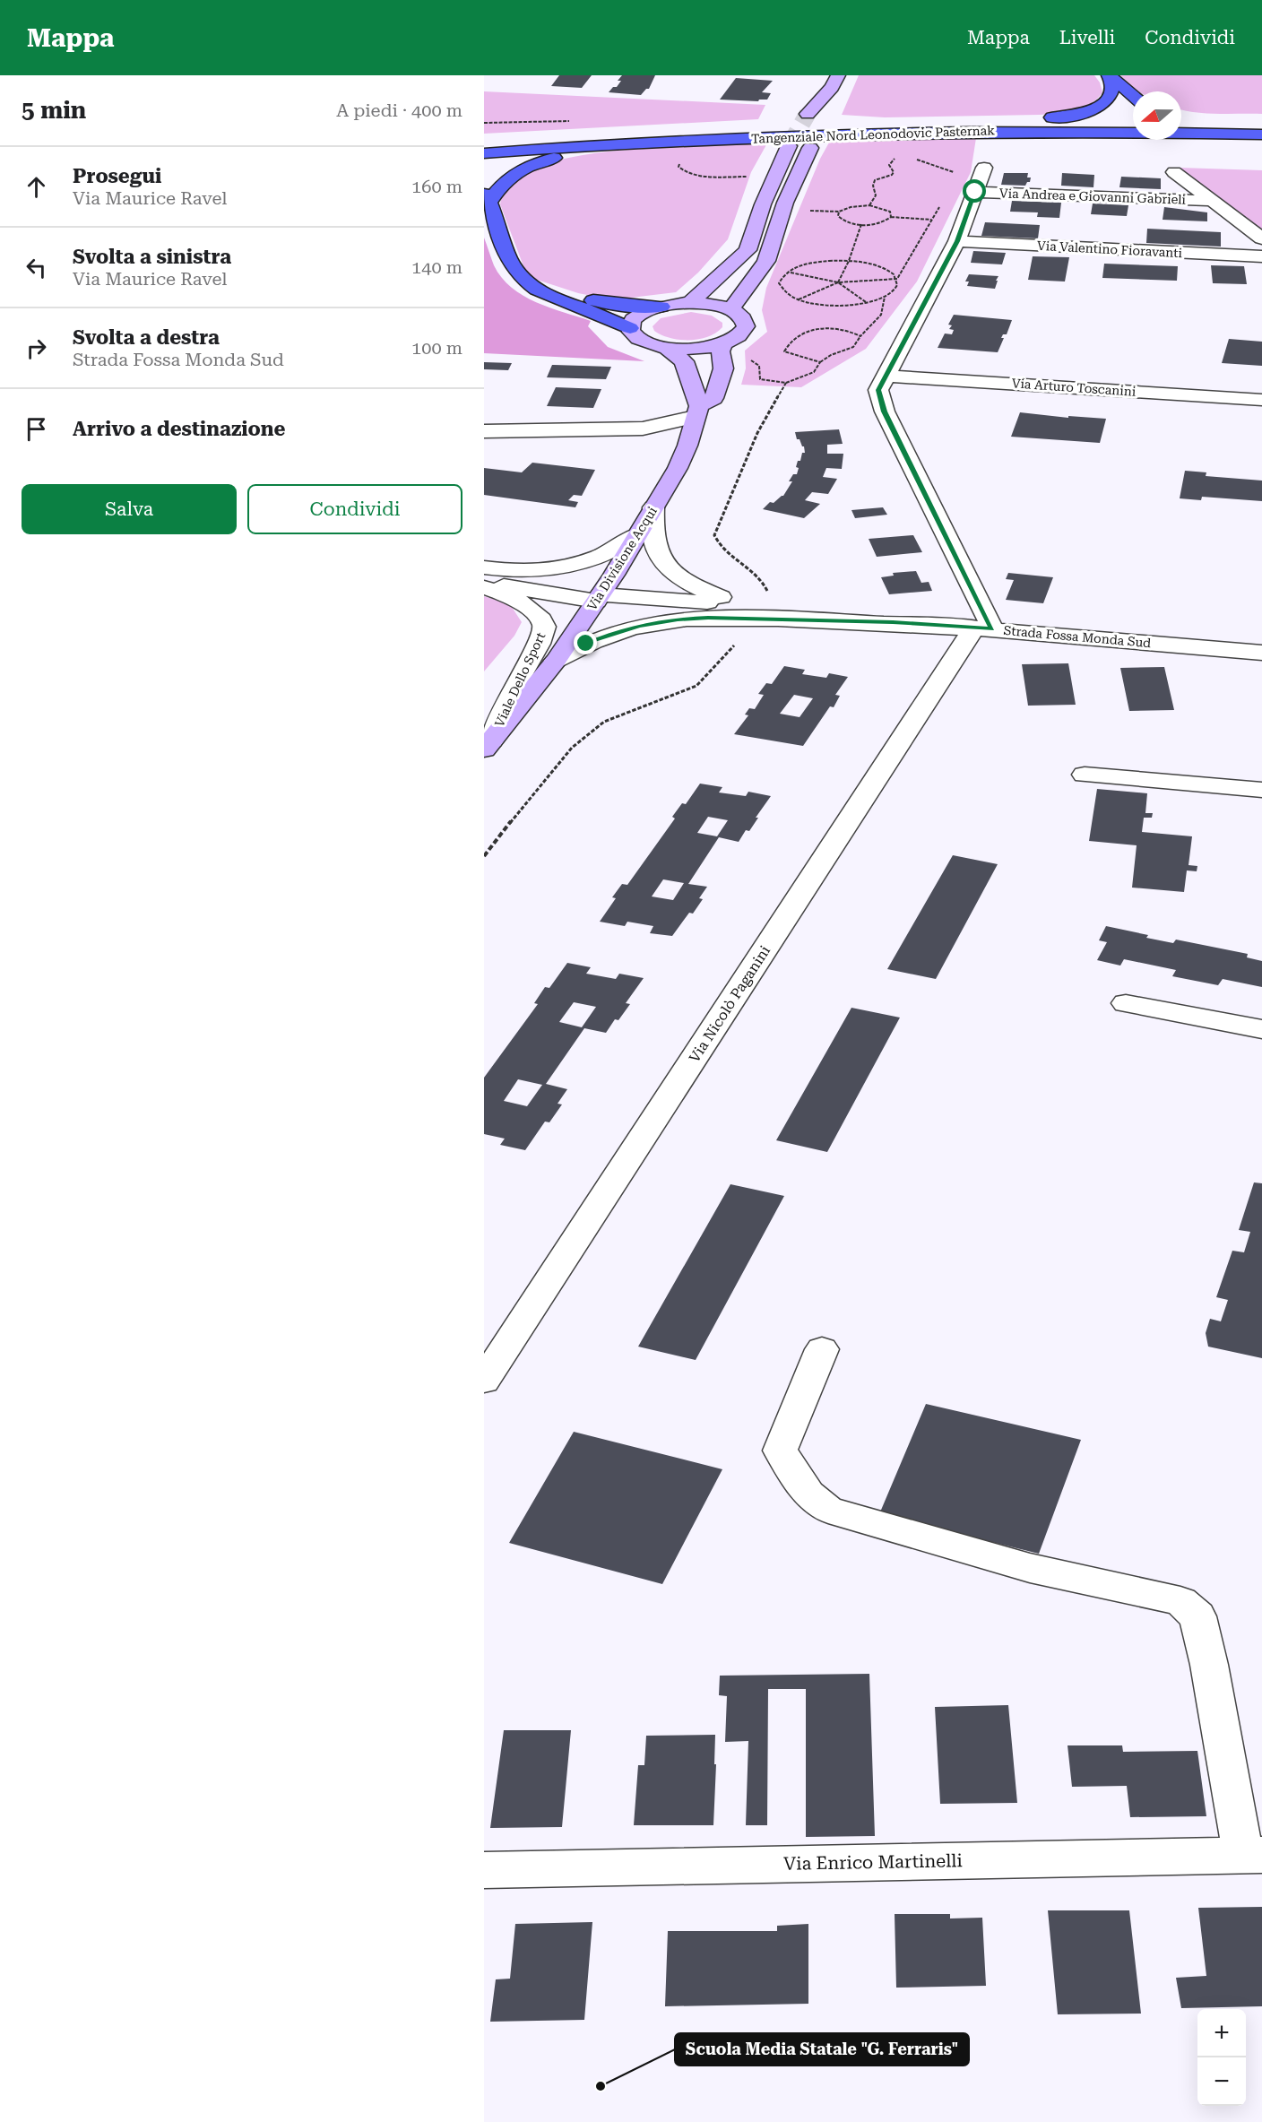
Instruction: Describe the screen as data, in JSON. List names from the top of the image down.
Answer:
{
  "streets": {
    "highway": ["Tangenziale Nord Leonodovic Pasternak"],
    "main road": ["Via Divisione Acqui"],
    "street": [
      "Via Andrea e Giovanni Gabrieli",
      "Via Valentino Fioravanti",
      "Via Arturo Toscanini",
      "Strada Fossa Monda Sud",
      "Viale Dello Sport",
      "Via Nicolò Paganini",
      "Via Enrico Martinelli"
    ]
  },
  "crossings": [
    ["Via Divisione Acqui", "Strada Fossa Monda Sud"],
    ["Via Divisione Acqui", "Viale Dello Sport"],
    ["Strada Fossa Monda Sud", "Via Nicolò Paganini"]
  ],
  "places": ["Scuola Media Statale \"G. Ferraris\""],
  "north": "left",
  "page": {
    "header": "Mappa",
    "nav": ["Mappa", "Livelli", "Condividi"],
    "heading": ["5 min", "A piedi · 400 m"],
    "list": [
      ["Prosegui", "Via Maurice Ravel", "160 m"],
      ["Svolta a sinistra", "Via Maurice Ravel", "140 m"],
      ["Svolta a destra", "Strada Fossa Monda Sud", "100 m"],
      "Arrivo a destinazione"
    ],
    "buttons": ["Salva", "Condividi"],
    "map_buttons": ["+", "−"]
  }
}
